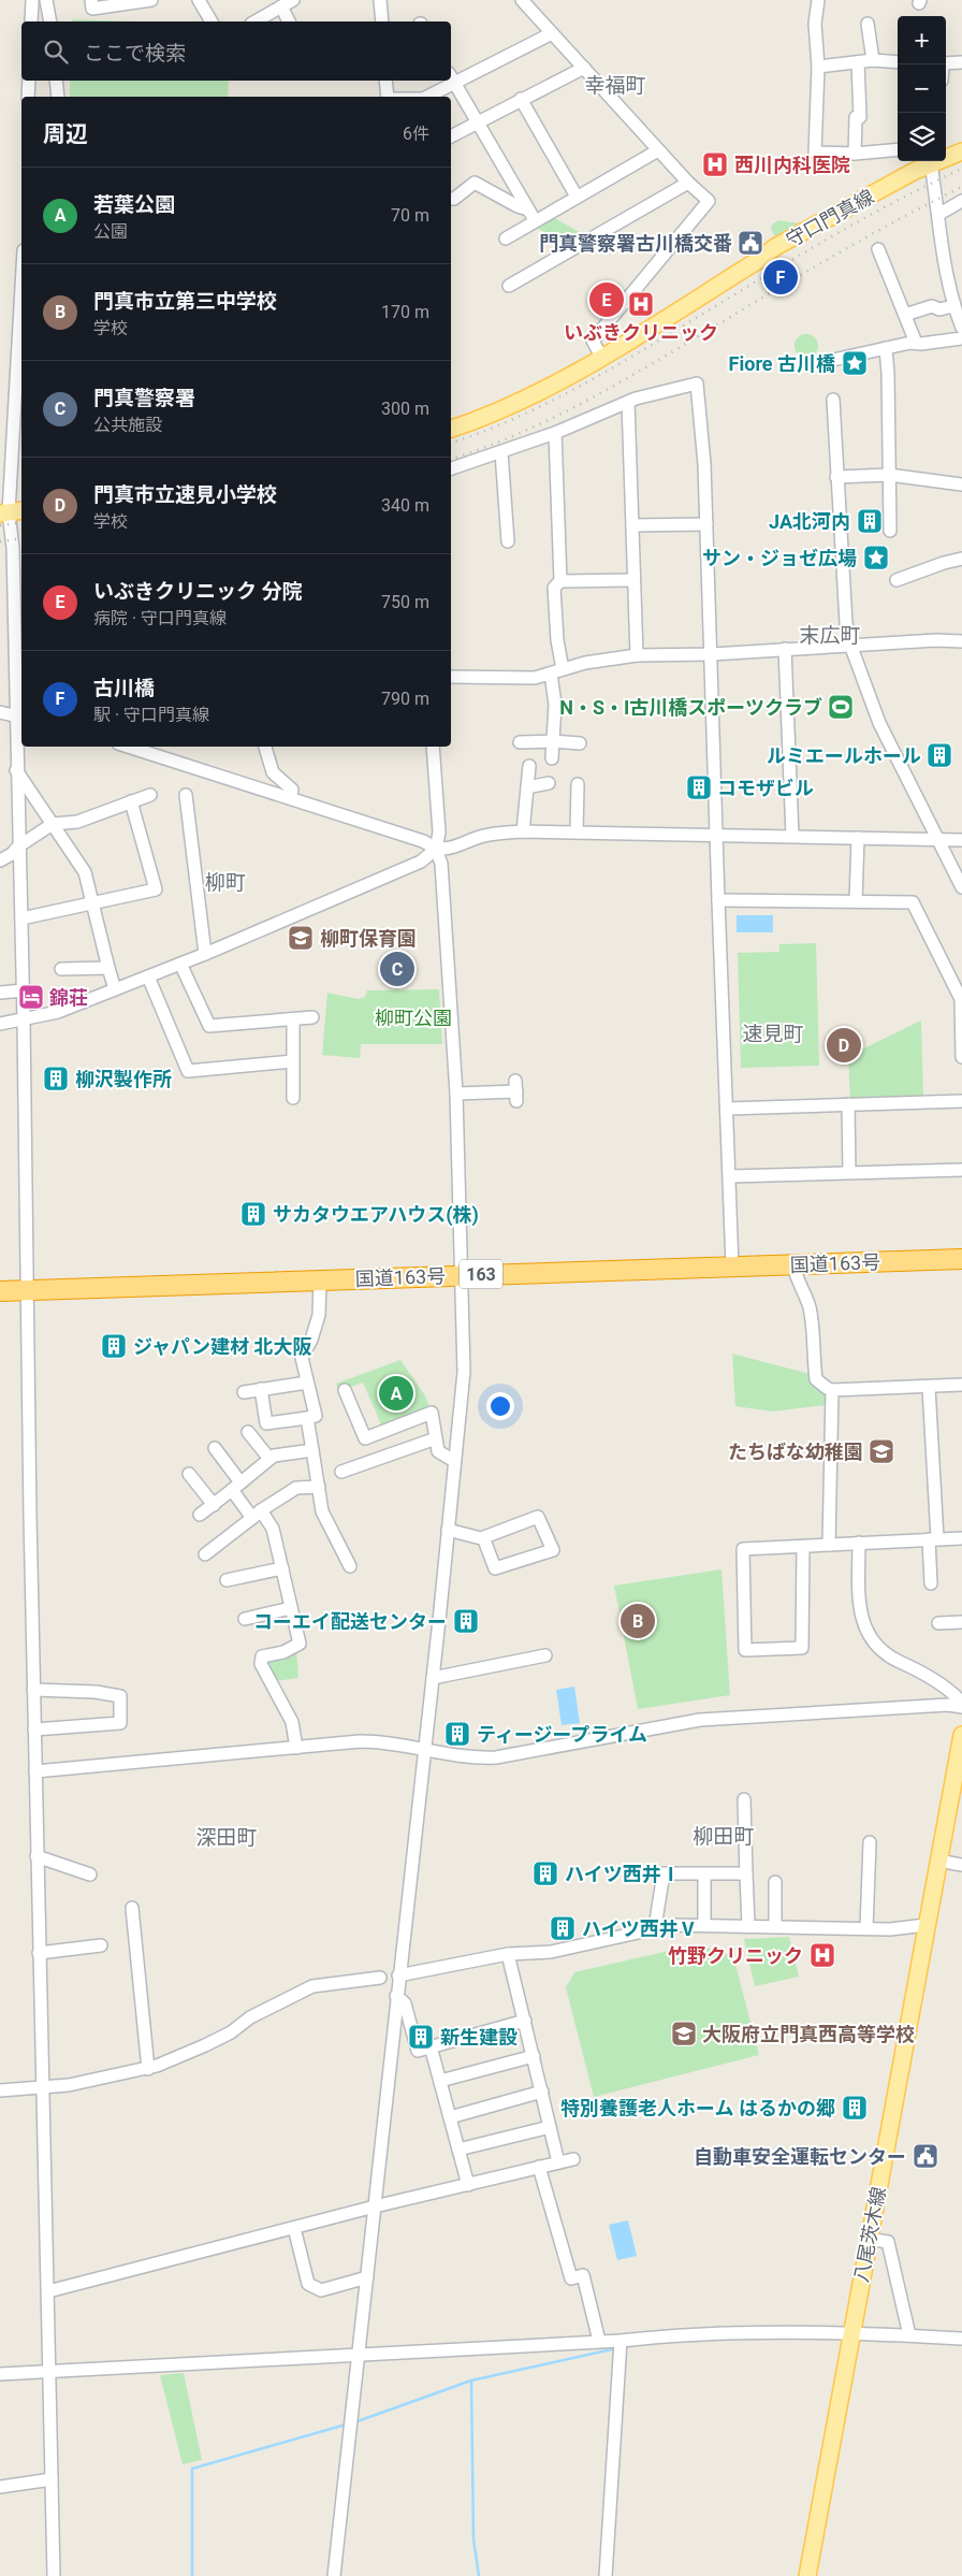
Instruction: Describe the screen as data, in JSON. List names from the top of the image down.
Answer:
{
  "streets": {
    "highway": ["国道163号", "163"],
    "main road": ["守口門真線", "八尾茨木線"]
  },
  "districts": [
    "幸福町",
    "末広町",
    "柳町",
    "速見町",
    "柳田町",
    "深田町"
  ],
  "parks": ["柳町公園"],
  "places": {
    "hospital": ["西川内科医院", "いぶきクリニック", "竹野クリニック"],
    "public building": ["門真警察署古川橋交番", "自動車安全運転センター"],
    "place": ["Fiore 古川橋", "サン・ジョゼ広場"],
    "building": [
      "JA北河内",
      "ルミエールホール",
      "コモザビル",
      "柳沢製作所",
      "サカタウエアハウス(株)",
      "ジャパン建材 北大阪",
      "コーエイ配送センター",
      "ティージープライム",
      "ハイツ西井Ⅰ",
      "ハイツ西井Ⅴ",
      "新生建設",
      "特別養護老人ホーム はるかの郷"
    ],
    "sports": ["N・S・I古川橋スポーツクラブ"],
    "school or university": ["柳町保育園", "たちばな幼稚園", "大阪府立門真西高等学校"],
    "hotel": ["錦荘"]
  },
  "page": {
    "map_buttons": ["+", "−"],
    "search": "ここで検索",
    "heading": ["周辺", "6件"],
    "list": [
      {
        "mark": "A",
        "name": "若葉公園",
        "note": "公園",
        "value": "70 m"
      },
      {
        "mark": "B",
        "name": "門真市立第三中学校",
        "note": "学校",
        "value": "170 m"
      },
      {
        "mark": "C",
        "name": "門真警察署",
        "note": "公共施設",
        "value": "300 m"
      },
      {
        "mark": "D",
        "name": "門真市立速見小学校",
        "note": "学校",
        "value": "340 m"
      },
      {
        "mark": "E",
        "name": "いぶきクリニック 分院",
        "note": "病院 · 守口門真線",
        "value": "750 m"
      },
      {
        "mark": "F",
        "name": "古川橋",
        "note": "駅 · 守口門真線",
        "value": "790 m"
      }
    ],
    "pins": [
      "F",
      "E",
      "C",
      "D",
      "A",
      "B"
    ]
  }
}
